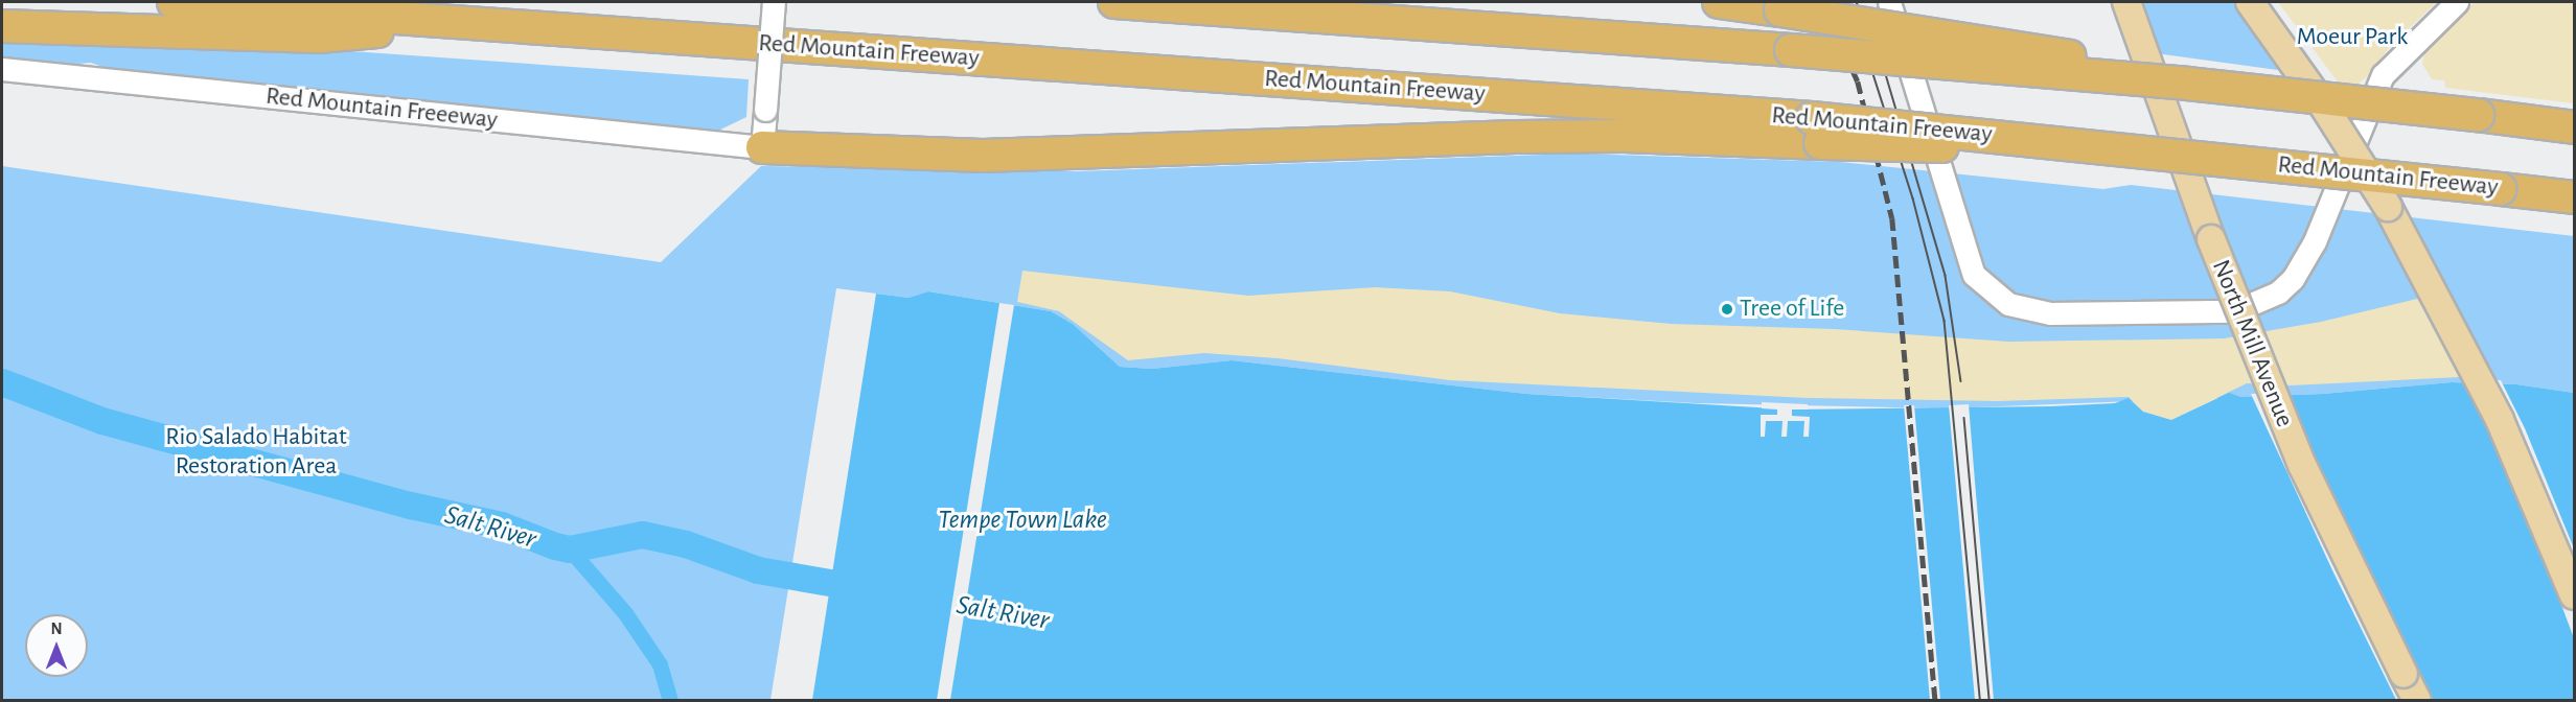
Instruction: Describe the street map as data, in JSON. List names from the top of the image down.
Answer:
{
  "streets": {
    "highway": ["Red Mountain Freeway"],
    "main road": ["North Mill Avenue"],
    "street": ["Red Mountain Freeeway"]
  },
  "water": ["Tempe Town Lake", "Salt River"],
  "parks": ["Moeur Park", "Rio Salado Habitat Restoration Area"],
  "places": ["Tree of Life"],
  "north": "top"
}
